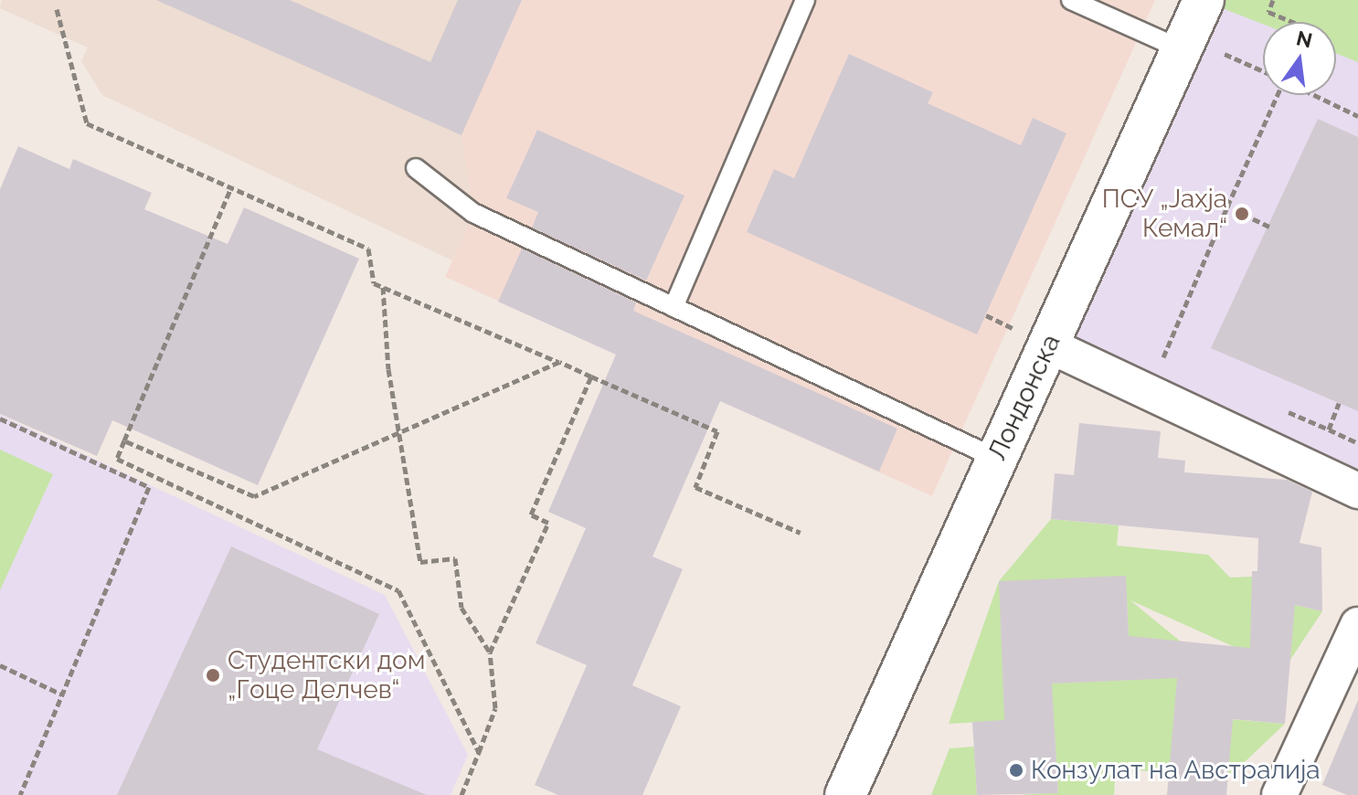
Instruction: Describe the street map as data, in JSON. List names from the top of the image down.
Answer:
{
  "streets": {
    "street": ["Лондонска"]
  },
  "places": ["ПСУ „Јахја Кемал“", "Студентски дом „Гоце Делчев“", "Конзулат на Австралија"],
  "north": "top"
}
